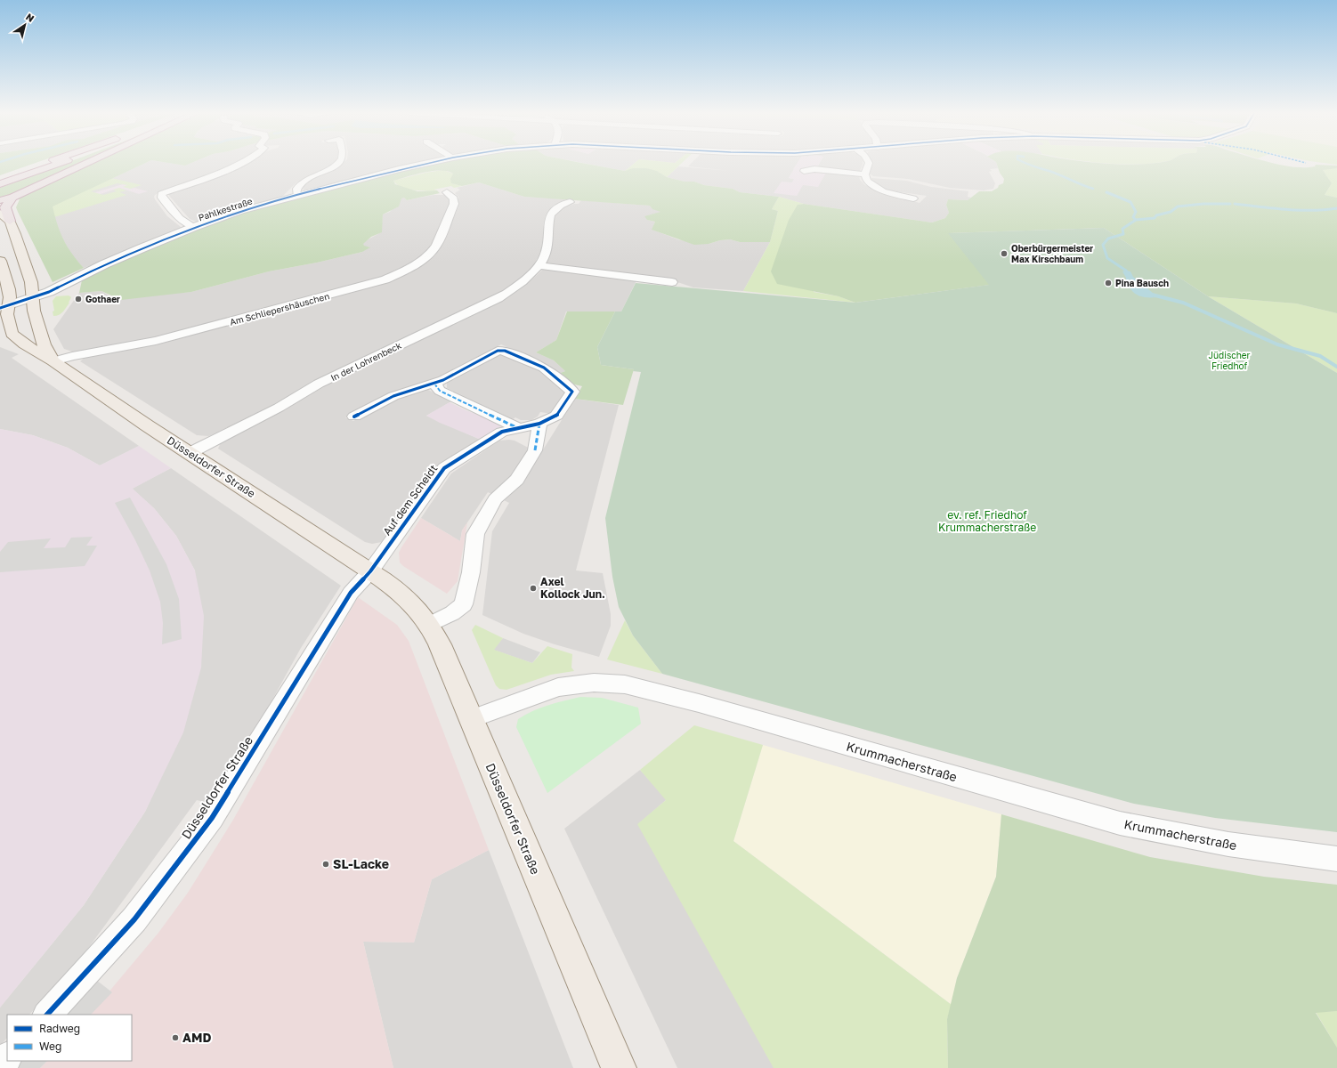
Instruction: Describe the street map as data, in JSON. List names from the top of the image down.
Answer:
{
  "streets": {
    "main road": ["Düsseldorfer Straße"],
    "street": [
      "Pahlkestraße",
      "Am Schliepershäuschen",
      "In der Lohrenbeck",
      "Auf dem Scheidt",
      "Krummacherstraße"
    ]
  },
  "crossings": [
    ["Pahlkestraße", "Düsseldorfer Straße"],
    ["Am Schliepershäuschen", "Düsseldorfer Straße"],
    ["In der Lohrenbeck", "Düsseldorfer Straße"],
    ["Düsseldorfer Straße", "Auf dem Scheidt"],
    ["Düsseldorfer Straße", "Krummacherstraße"]
  ],
  "parks": ["Jüdischer Friedhof", "ev. ref. Friedhof Krummacherstraße"],
  "places": [
    "Oberbürgermeister Max Kirschbaum",
    "Pina Bausch",
    "Gothaer",
    "Axel Kollock Jun.",
    "SL-Lacke",
    "AMD"
  ],
  "legend": ["Radweg", "Weg"],
  "north": "top right"
}
